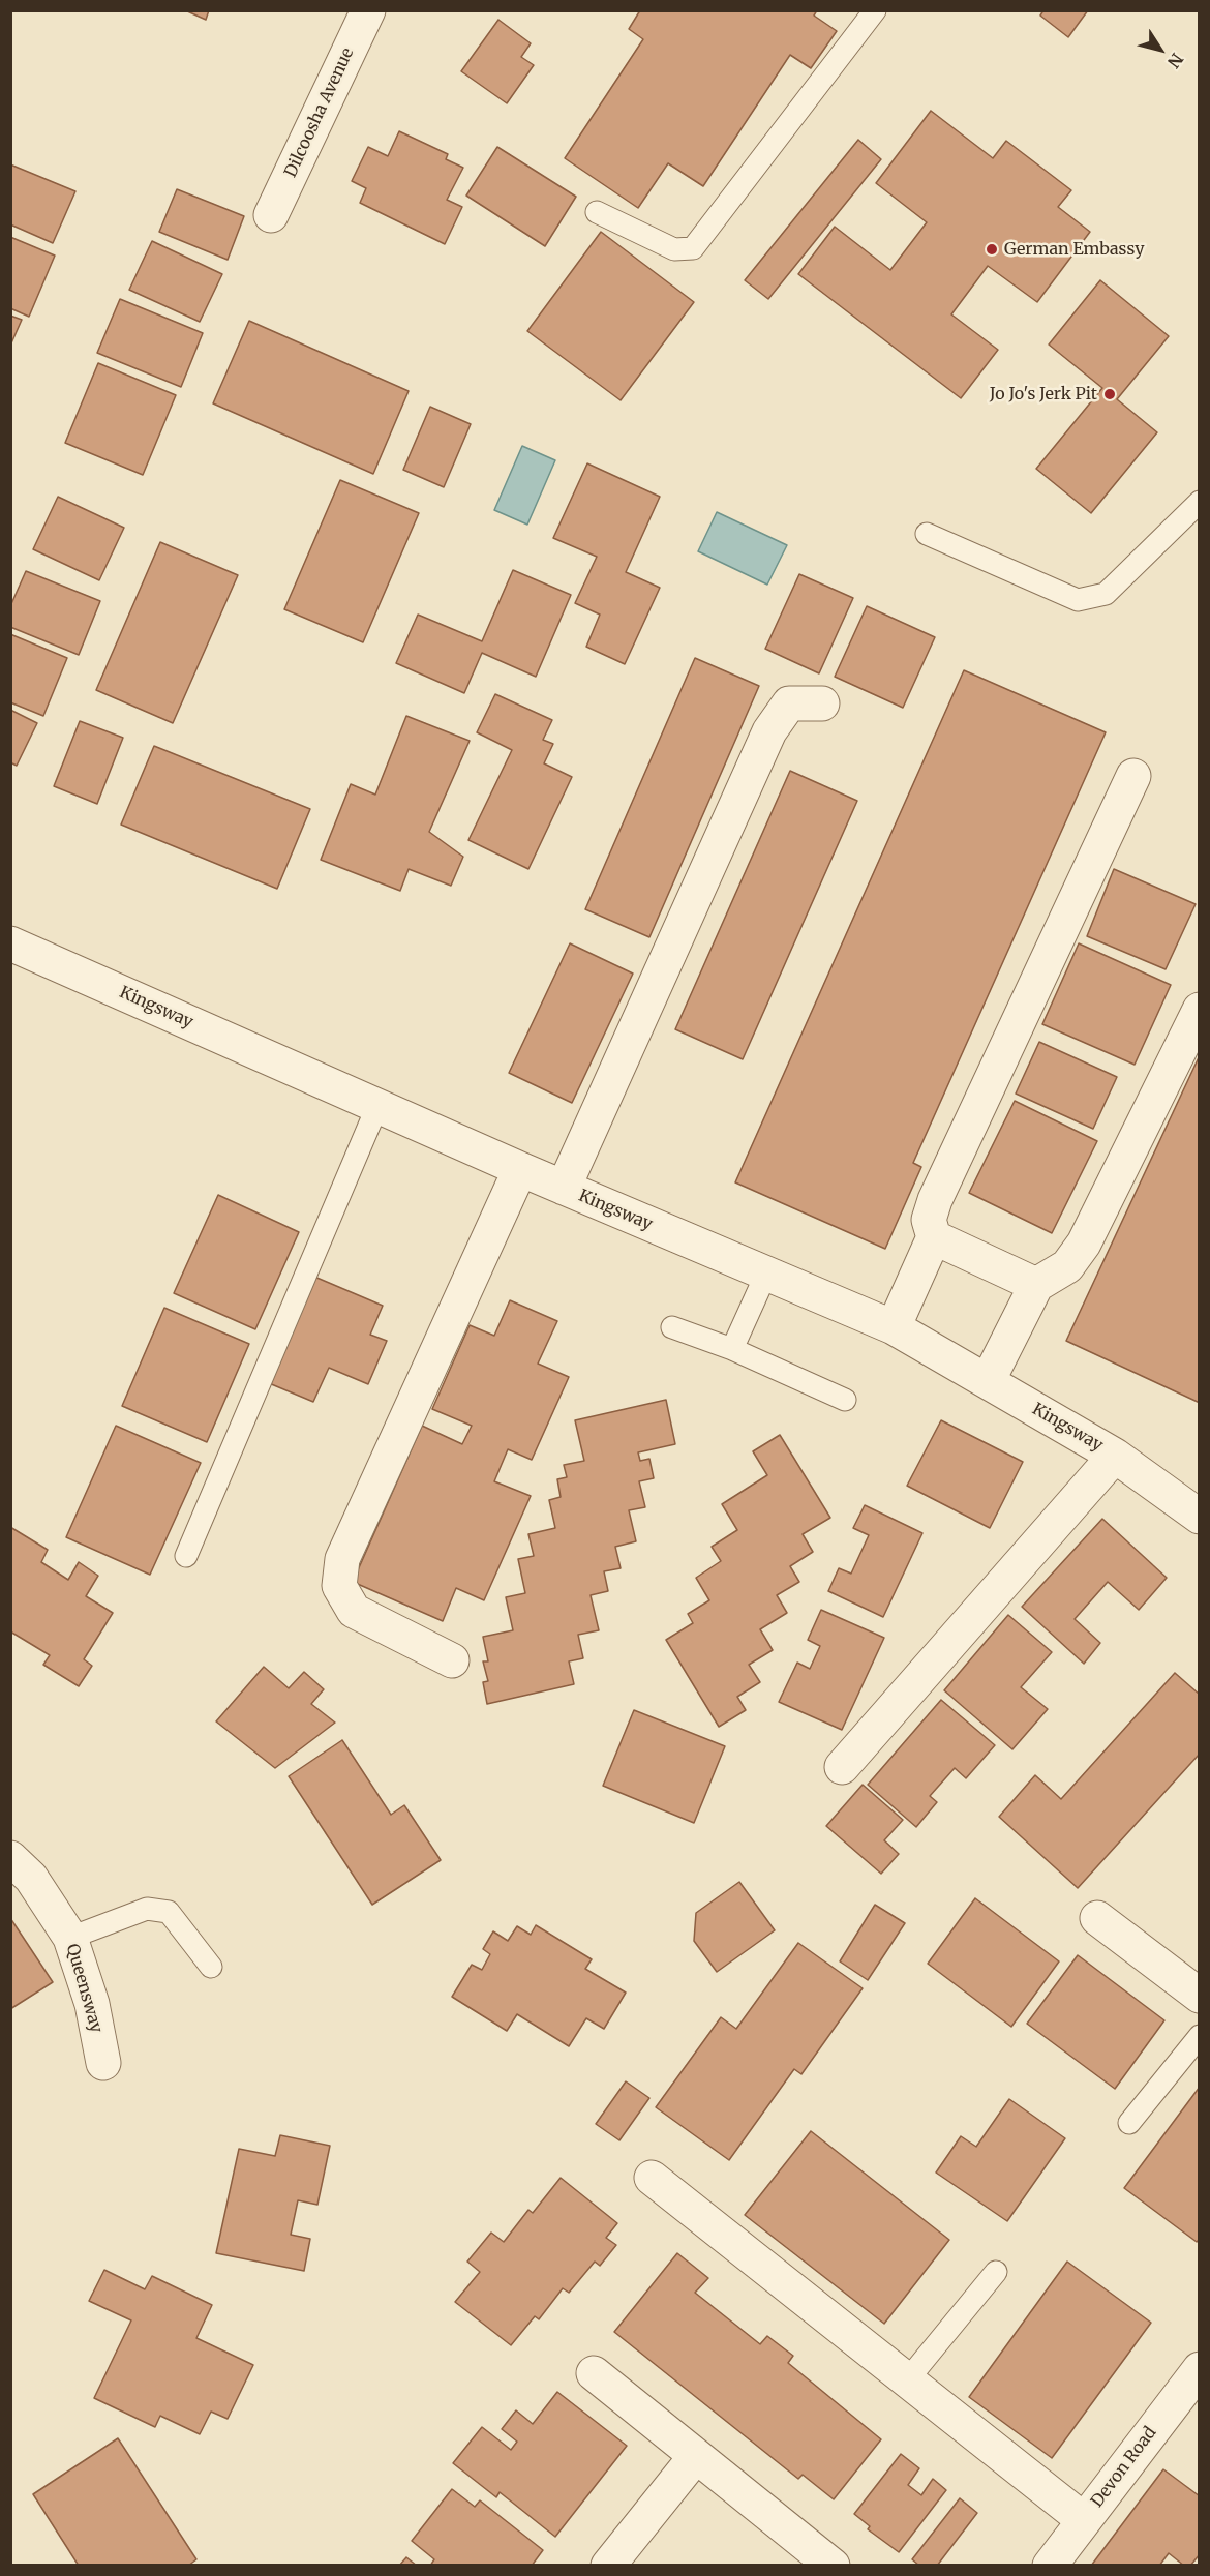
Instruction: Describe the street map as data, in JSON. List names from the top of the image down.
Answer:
{
  "streets": {
    "street": [
      "Dilcoosha Avenue",
      "Kingsway",
      "Queensway",
      "Devon Road"
    ]
  },
  "places": ["German Embassy", "Jo Jo's Jerk Pit"],
  "north": "bottom right"
}
